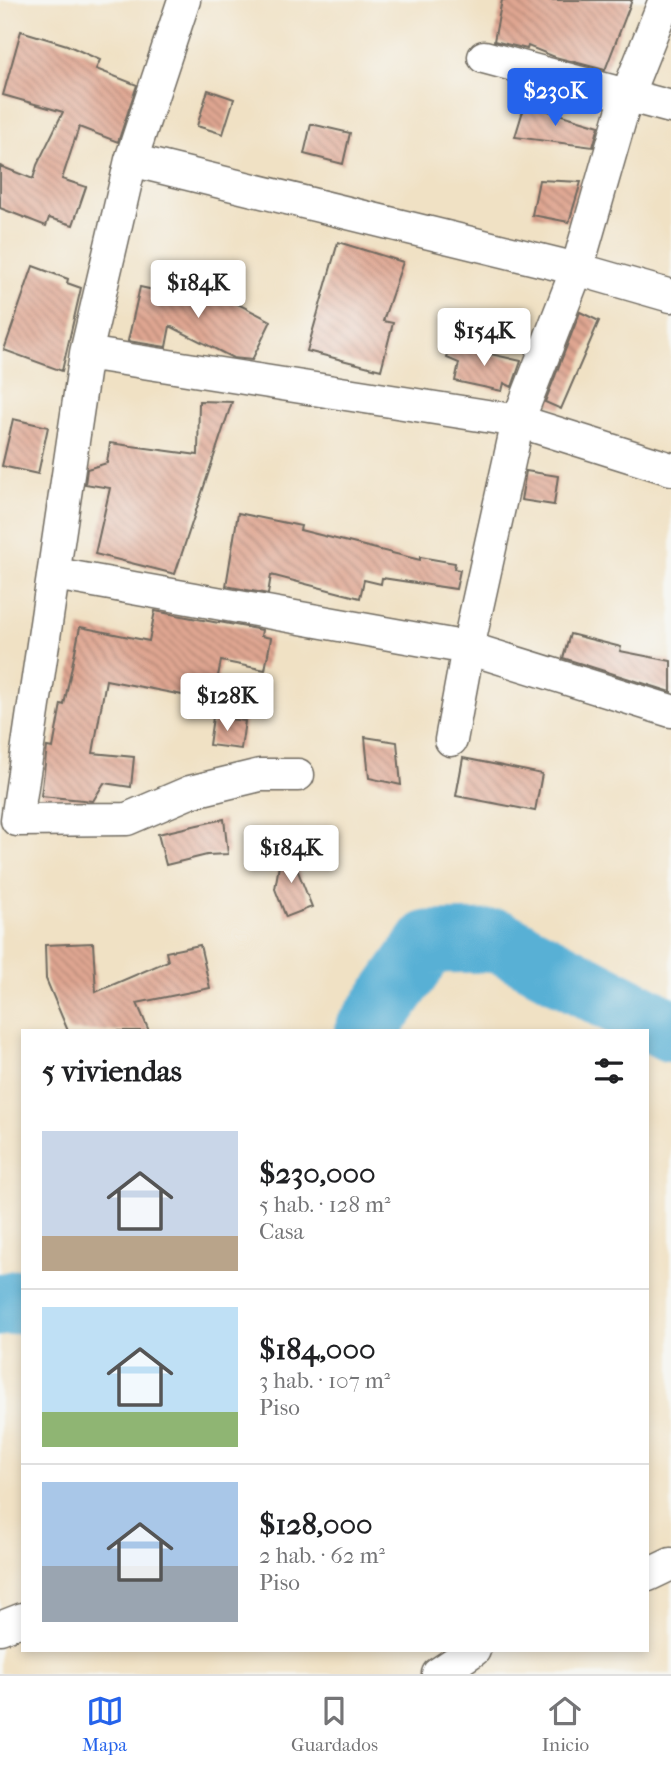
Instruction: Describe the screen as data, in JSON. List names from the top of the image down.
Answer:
{
  "page": {
    "price": [
      "$230K",
      "$184K",
      "$154K",
      "$128K",
      "$184K"
    ],
    "heading": "5 viviendas",
    "list": [
      {
        "name": "$230,000",
        "note": "5 hab. · 128 m² · Casa"
      },
      {
        "name": "$184,000",
        "note": "3 hab. · 107 m² · Piso"
      },
      {
        "name": "$128,000",
        "note": "2 hab. · 62 m² · Piso"
      }
    ],
    "tabs": ["Mapa", "Guardados", "Inicio"]
  }
}
